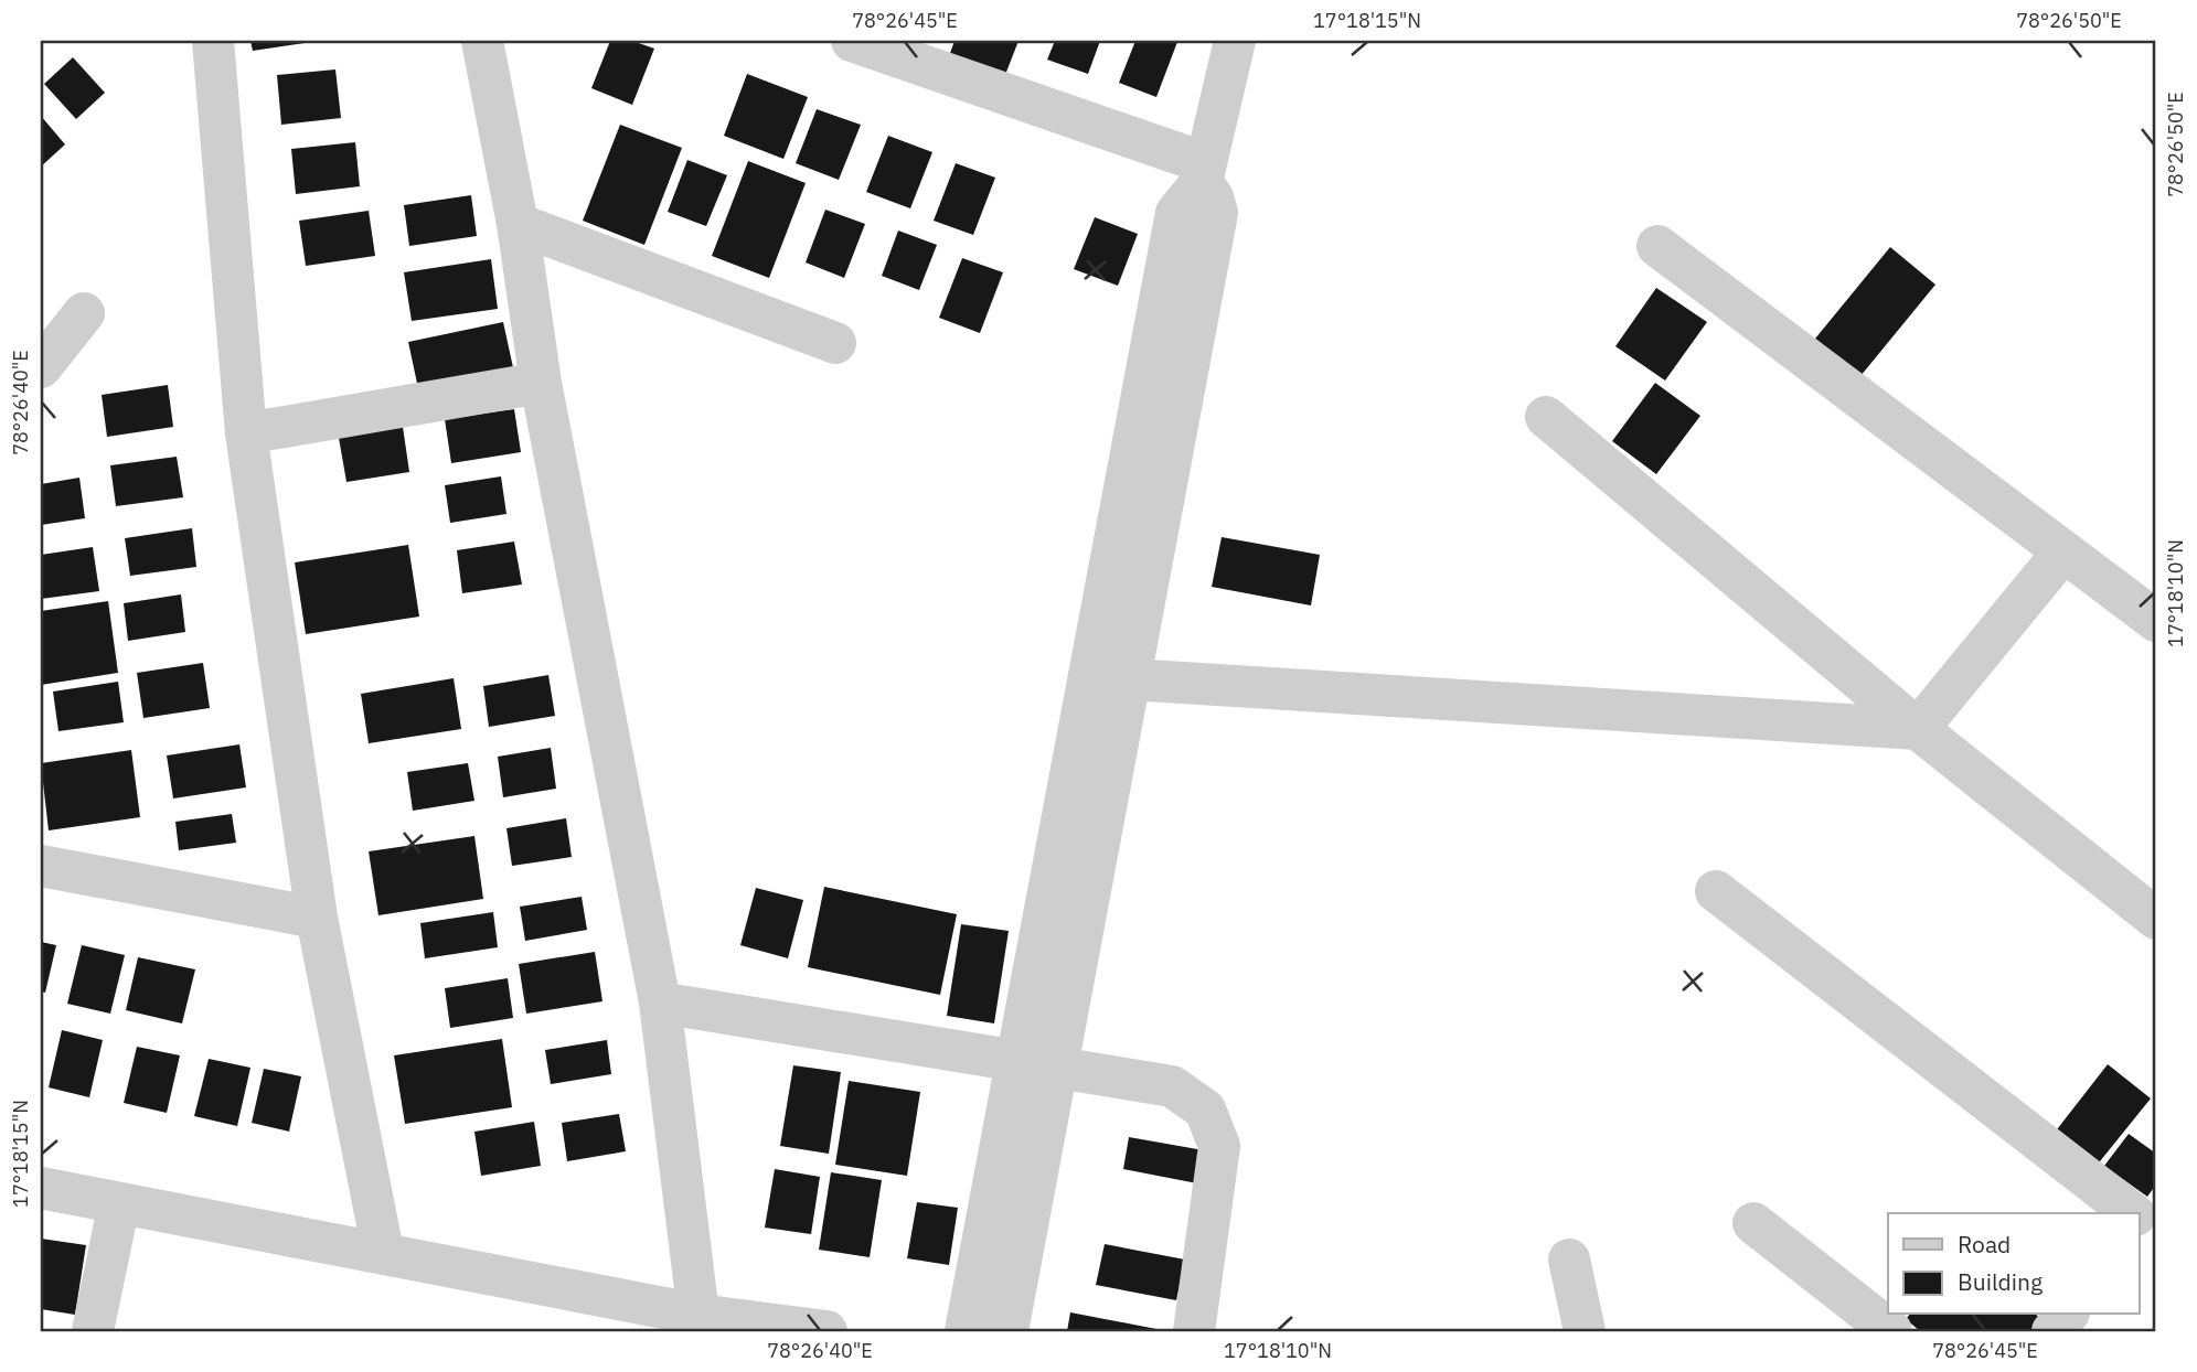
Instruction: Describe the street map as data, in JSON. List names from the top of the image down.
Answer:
{
  "legend": ["Road", "Building"],
  "coordinates": [
    "78°26'45\"E",
    "17°18'15\"N",
    "78°26'50\"E",
    "78°26'40\"E",
    "17°18'10\"N"
  ]
}
